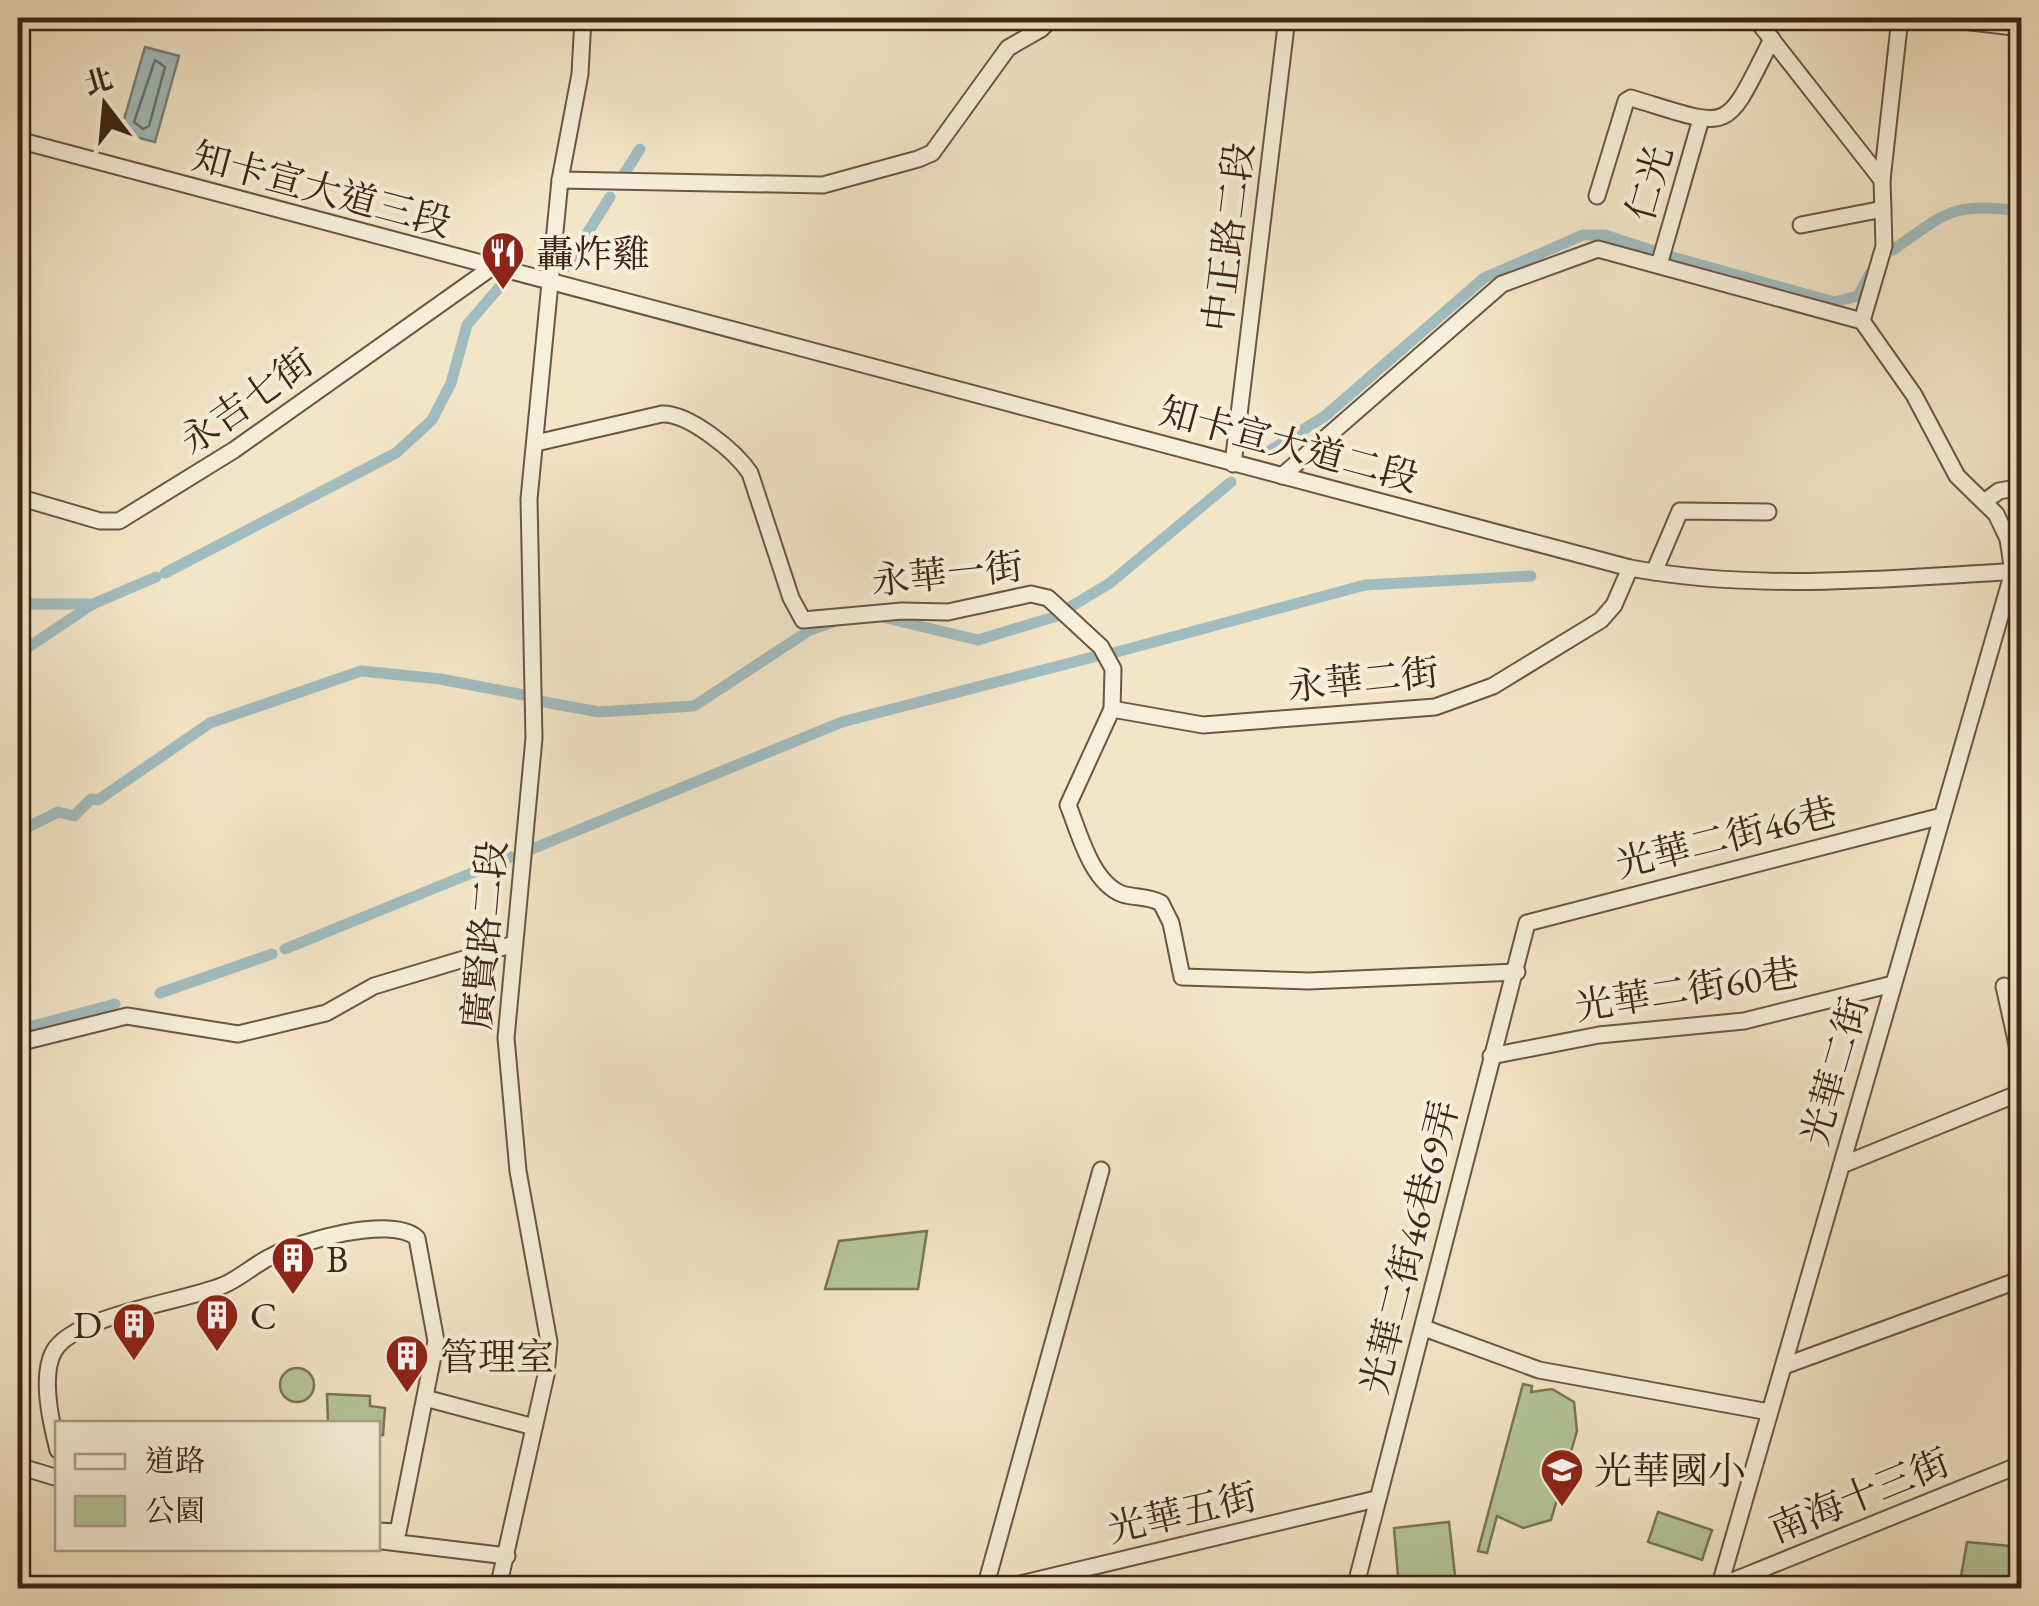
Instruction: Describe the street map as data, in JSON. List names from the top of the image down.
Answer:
{
  "streets": {
    "street": [
      "仁光",
      "知卡宣大道三段",
      "中正路二段",
      "永吉七街",
      "知卡宣大道二段",
      "永華一街",
      "永華二街",
      "光華二街46巷",
      "廣賢路二段",
      "光華二街60巷",
      "光華二街",
      "光華二街46巷69弄",
      "南海十三街",
      "光華五街"
    ]
  },
  "crossings": [
    ["知卡宣大道三段", "永吉七街"],
    ["知卡宣大道三段", "知卡宣大道二段"],
    ["知卡宣大道三段", "廣賢路二段"],
    ["中正路二段", "知卡宣大道二段"],
    ["知卡宣大道二段", "永華二街"],
    ["知卡宣大道二段", "廣賢路二段"],
    ["知卡宣大道二段", "光華二街"],
    ["永華一街", "永華二街"],
    ["永華一街", "廣賢路二段"],
    ["永華一街", "光華二街46巷69弄"],
    ["光華二街46巷", "光華二街"],
    ["光華二街46巷", "光華二街46巷69弄"],
    ["光華二街60巷", "光華二街"],
    ["光華二街60巷", "光華二街46巷69弄"],
    ["光華二街", "南海十三街"],
    ["光華二街46巷69弄", "光華五街"]
  ],
  "places": {
    "restaurant": ["轟炸雞"],
    "building": [
      "B",
      "C",
      "D",
      "管理室"
    ],
    "school or university": ["光華國小"]
  },
  "legend": ["道路", "公園"],
  "north": "top"
}
